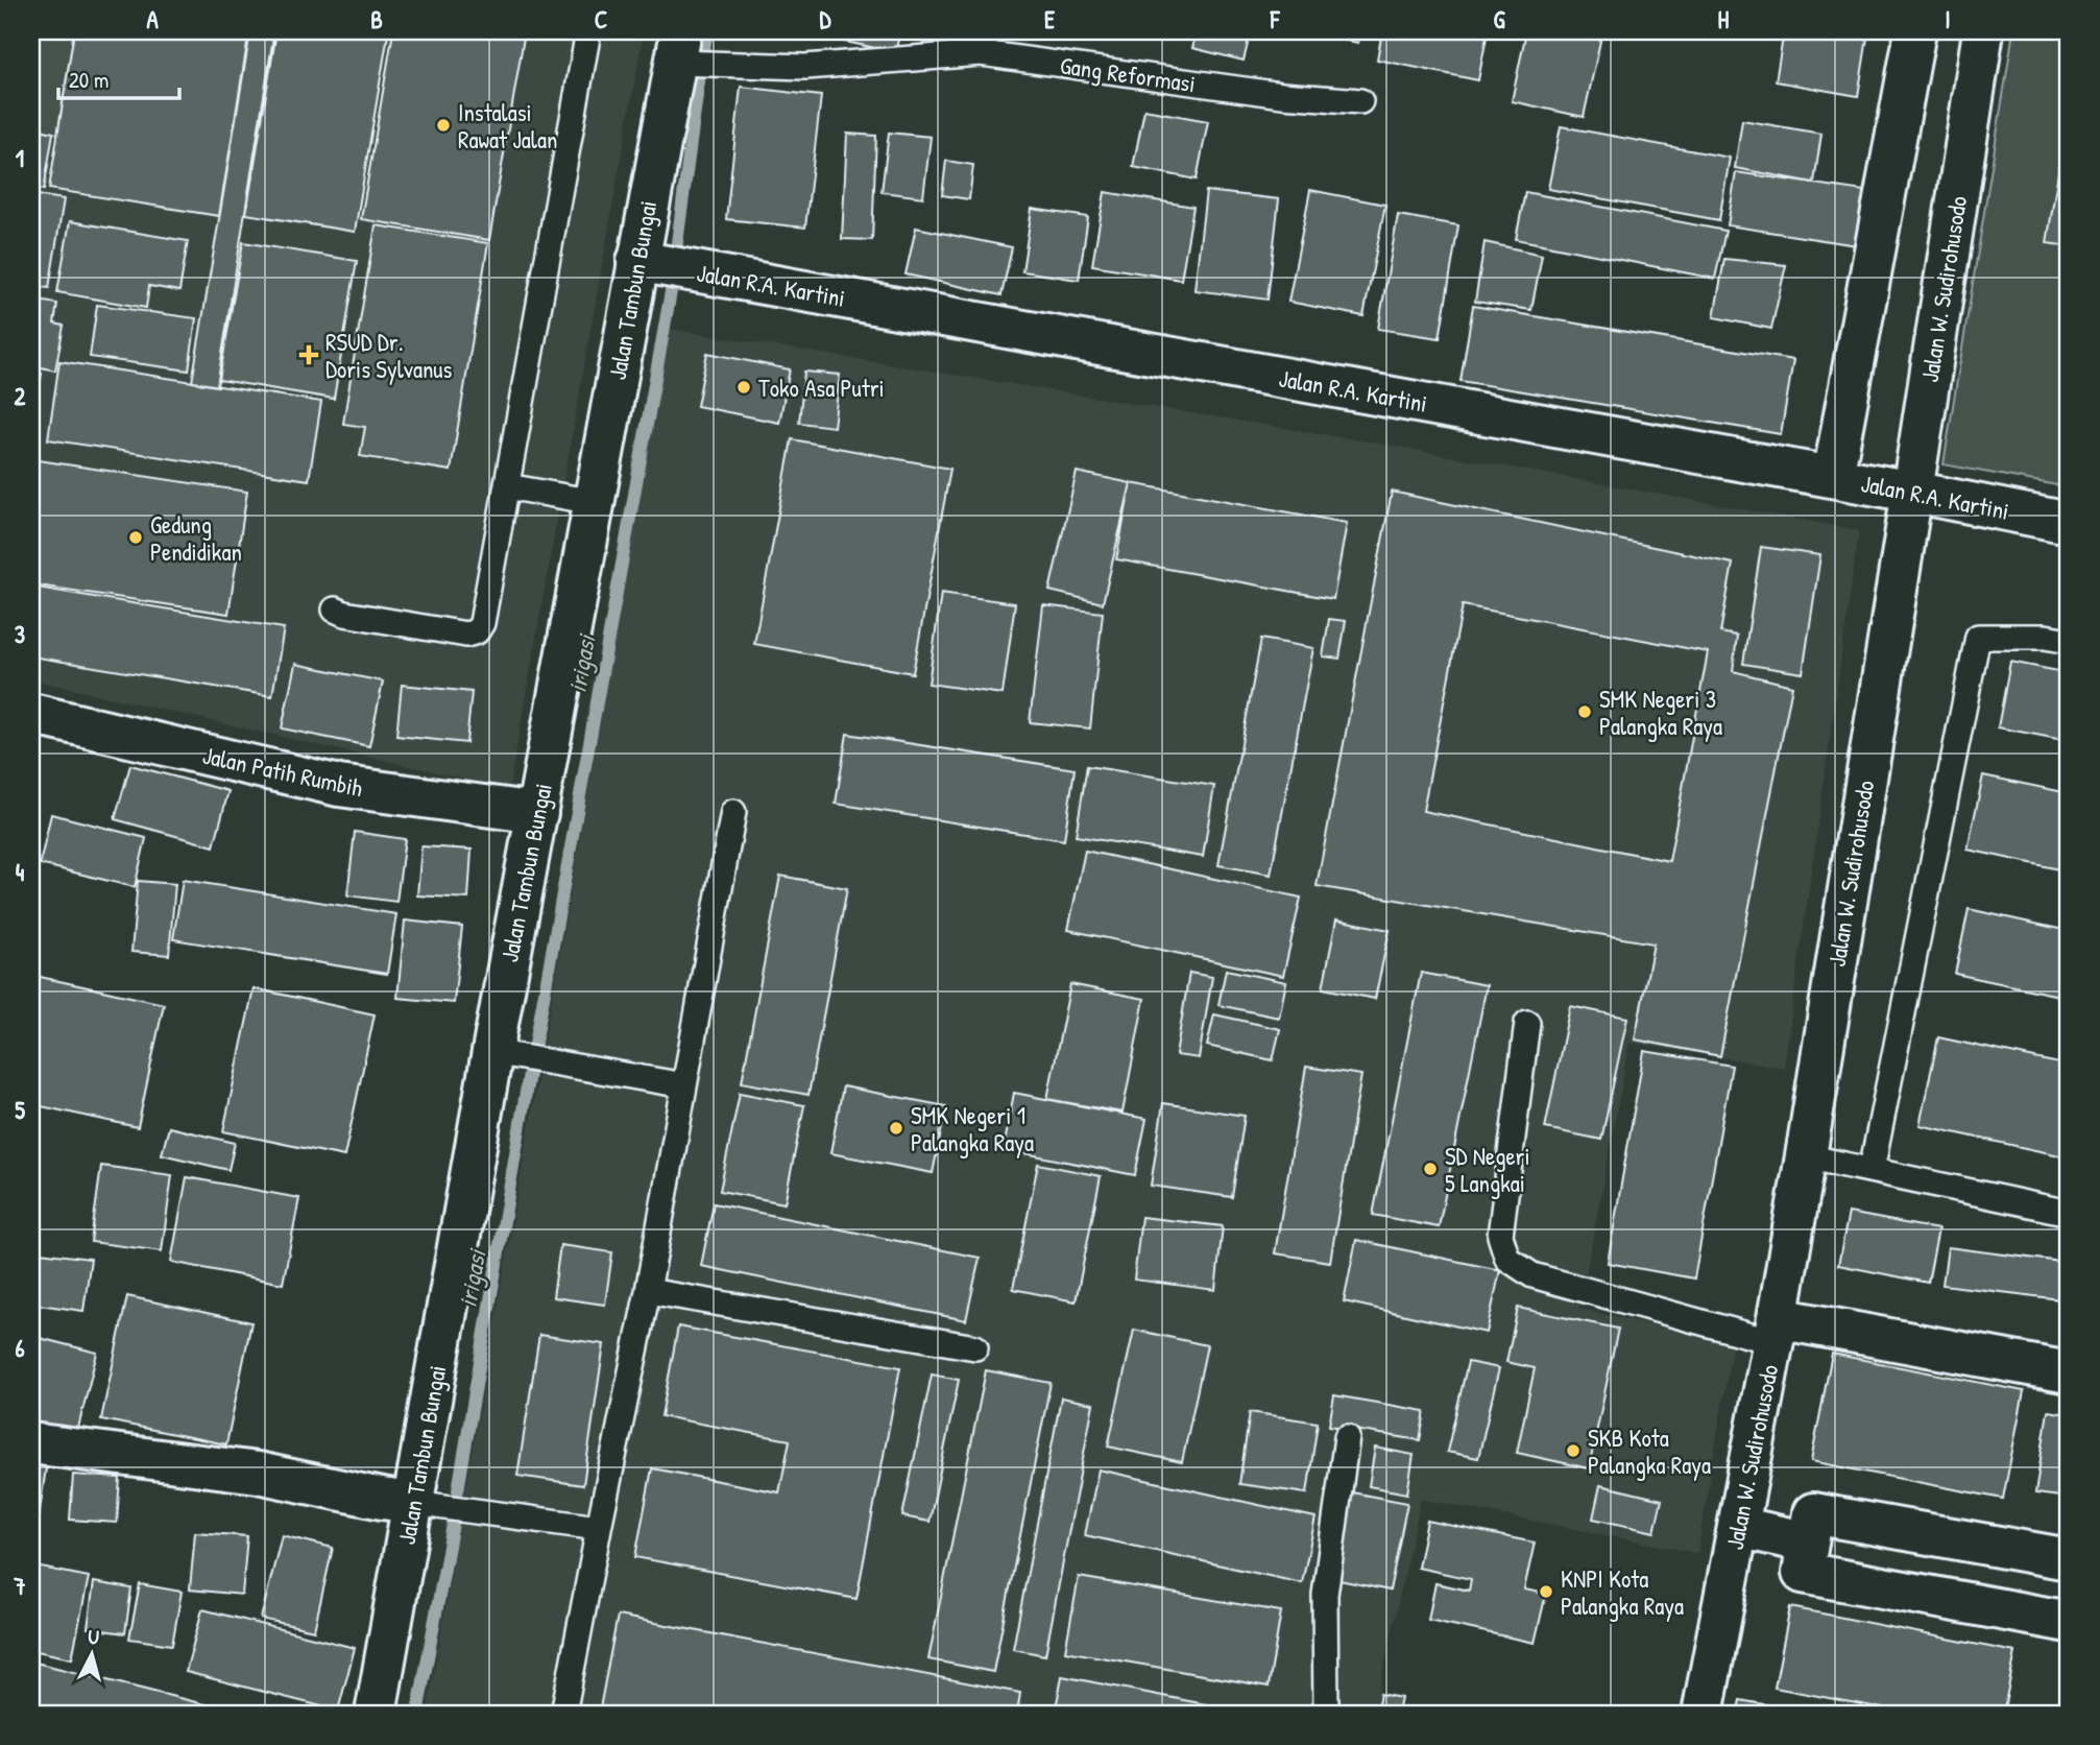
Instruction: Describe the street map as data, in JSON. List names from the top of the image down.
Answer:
{
  "streets": {
    "street": [
      "Jalan R.A. Kartini",
      "Jalan W. Sudirohusodo",
      "Jalan Tambun Bungai",
      "Jalan Patih Rumbih"
    ],
    "lane": ["Gang Reformasi"]
  },
  "crossings": [
    ["Gang Reformasi", "Jalan Tambun Bungai"],
    ["Jalan R.A. Kartini", "Jalan W. Sudirohusodo"],
    ["Jalan R.A. Kartini", "Jalan Tambun Bungai"],
    ["Jalan Tambun Bungai", "Jalan Patih Rumbih"]
  ],
  "water": ["irigasi"],
  "places": {
    "other": [
      "Instalasi Rawat Jalan",
      "Toko Asa Putri",
      "Gedung Pendidikan",
      "SMK Negeri 3 Palangka Raya",
      "SMK Negeri 1 Palangka Raya",
      "SD Negeri 5 Langkai",
      "SKB Kota Palangka Raya",
      "KNPI Kota Palangka Raya"
    ],
    "health": ["RSUD Dr. Doris Sylvanus"]
  },
  "scale_bar": "20 m",
  "north": "top",
  "grid": {
    "columns": [
      "A",
      "B",
      "C",
      "D",
      "E",
      "F",
      "G",
      "H",
      "I"
    ],
    "rows": [
      "1",
      "2",
      "3",
      "4",
      "5",
      "6",
      "7"
    ]
  }
}
